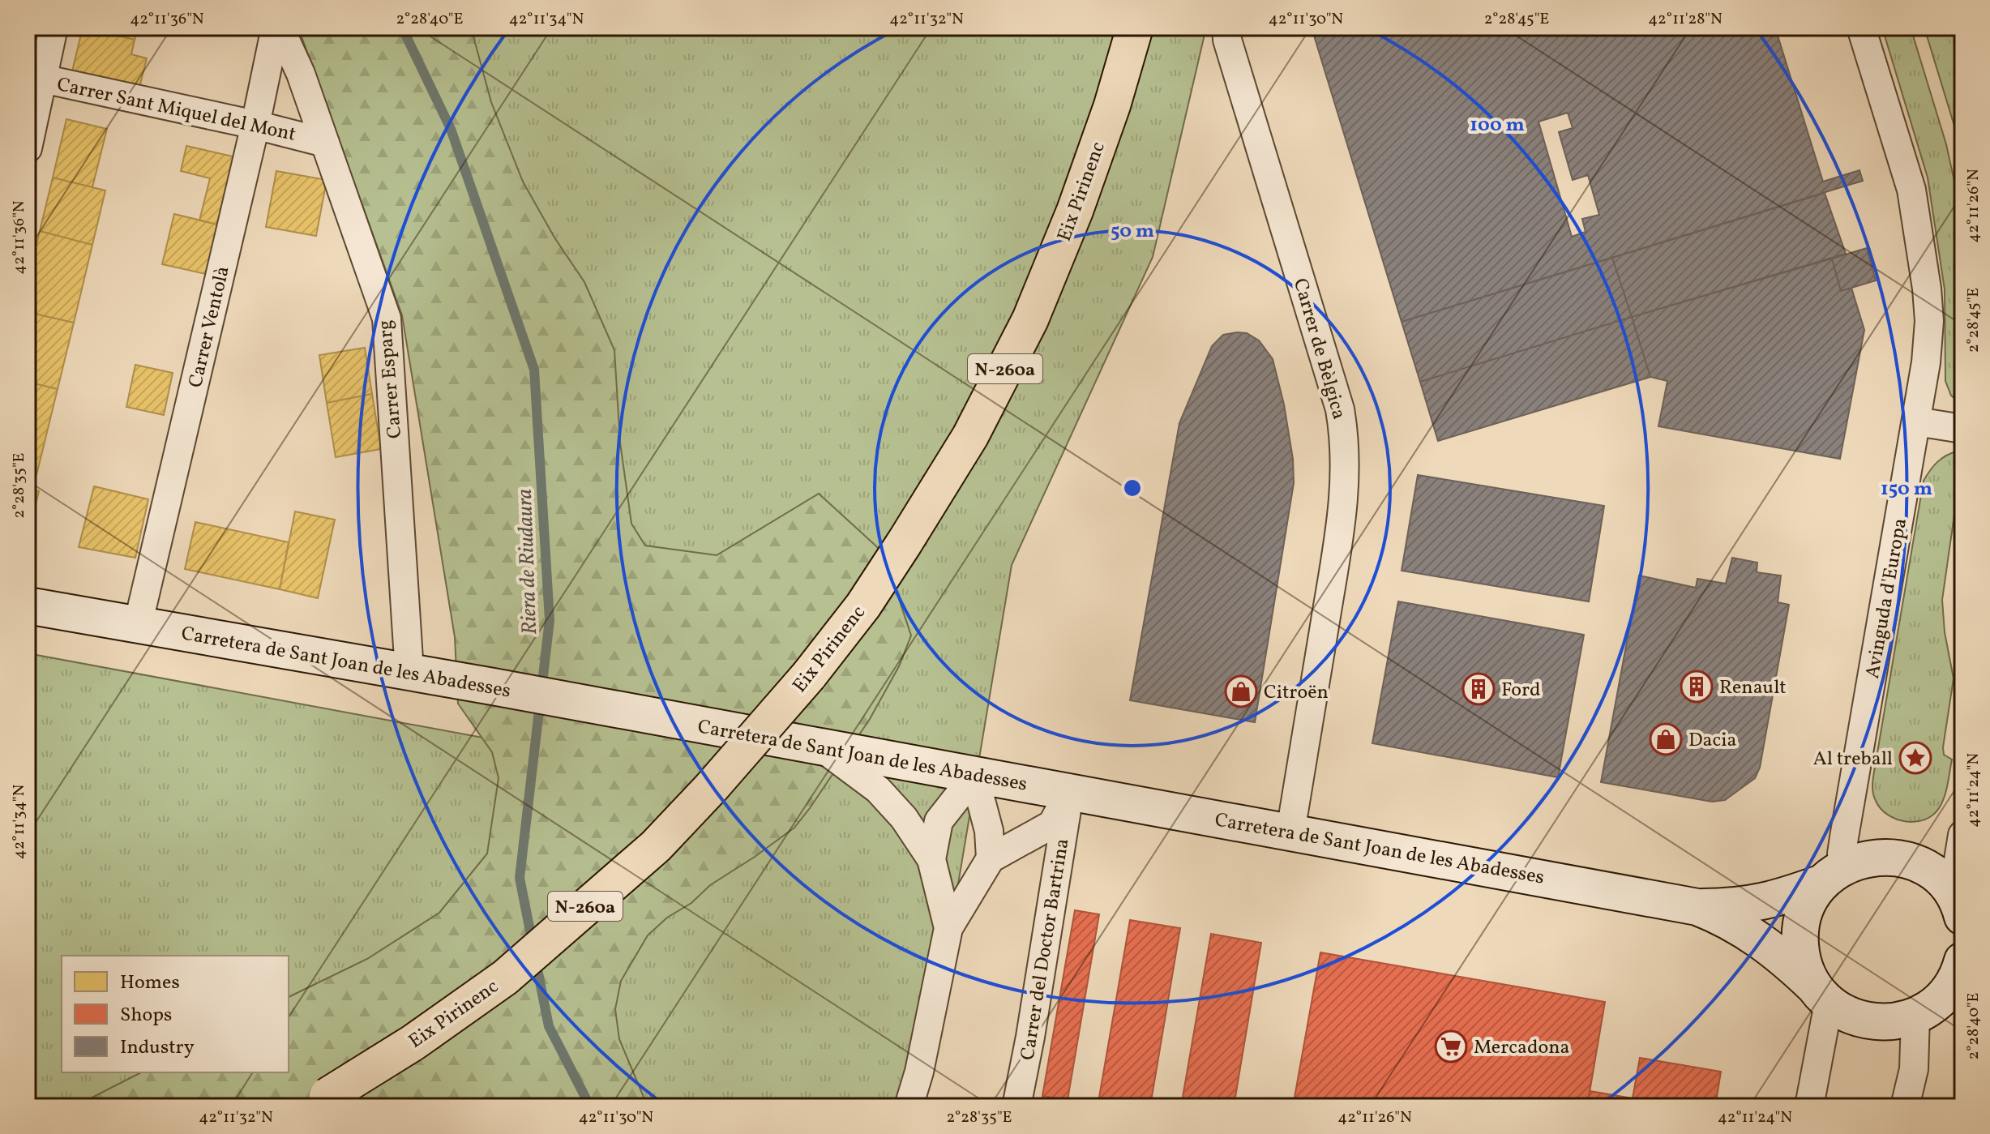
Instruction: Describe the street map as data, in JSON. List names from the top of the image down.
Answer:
{
  "streets": {
    "main road": ["Eix Pirinenc", "N-260a", "Carretera de Sant Joan de les Abadesses"],
    "street": [
      "Carrer Sant Miquel del Mont",
      "Carrer Ventolà",
      "Carrer de Bèlgica",
      "Carrer Esparg",
      "Avinguda d'Europa",
      "Carrer del Doctor Bartrina"
    ]
  },
  "crossings": [
    ["Carrer Sant Miquel del Mont", "Carrer Ventolà"],
    ["Carrer Sant Miquel del Mont", "Carrer Esparg"],
    ["Carrer Ventolà", "Carrer Esparg"],
    ["Carrer Ventolà", "Carretera de Sant Joan de les Abadesses"],
    ["Carrer de Bèlgica", "Carretera de Sant Joan de les Abadesses"],
    ["Carrer Esparg", "Carretera de Sant Joan de les Abadesses"],
    ["Avinguda d'Europa", "Carretera de Sant Joan de les Abadesses"],
    ["Carretera de Sant Joan de les Abadesses", "Carrer del Doctor Bartrina"]
  ],
  "water": ["Riera de Riudaura"],
  "places": {
    "building": ["Renault", "Ford"],
    "shop": ["Citroën", "Dacia"],
    "place": ["Al treball"],
    "supermarket": ["Mercadona"]
  },
  "legend": ["Homes", "Shops", "Industry"],
  "coordinates": [
    "42°11'36\"N",
    "2°28'40\"E",
    "42°11'34\"N",
    "42°11'32\"N",
    "42°11'30\"N",
    "2°28'45\"E",
    "42°11'28\"N",
    "42°11'26\"N",
    "2°28'35\"E",
    "42°11'24\"N"
  ],
  "rings": ["100 m", "50 m", "150 m"]
}
